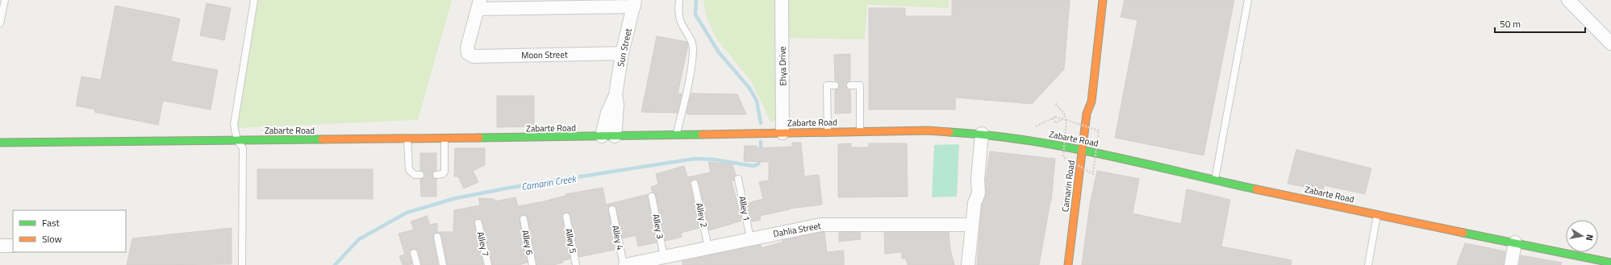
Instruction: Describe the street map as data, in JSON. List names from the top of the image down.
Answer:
{
  "streets": {
    "main road": ["Zabarte Road", "Camarin Road"],
    "street": [
      "Sun Street",
      "Moon Street",
      "Ehya Drive",
      "Dahlia Street"
    ],
    "lane": [
      "Alley 1",
      "Alley 2",
      "Alley 3",
      "Alley 4",
      "Alley 5",
      "Alley 6",
      "Alley 7"
    ]
  },
  "crossings": [
    ["Sun Street", "Moon Street"],
    ["Sun Street", "Zabarte Road"],
    ["Ehya Drive", "Zabarte Road"],
    ["Zabarte Road", "Camarin Road"],
    ["Alley 1", "Dahlia Street"],
    ["Alley 2", "Dahlia Street"],
    ["Alley 3", "Dahlia Street"],
    ["Dahlia Street", "Alley 4"]
  ],
  "water": ["Camarin Creek"],
  "legend": ["Fast", "Slow"],
  "scale_bar": "50 m",
  "north": "right"
}
